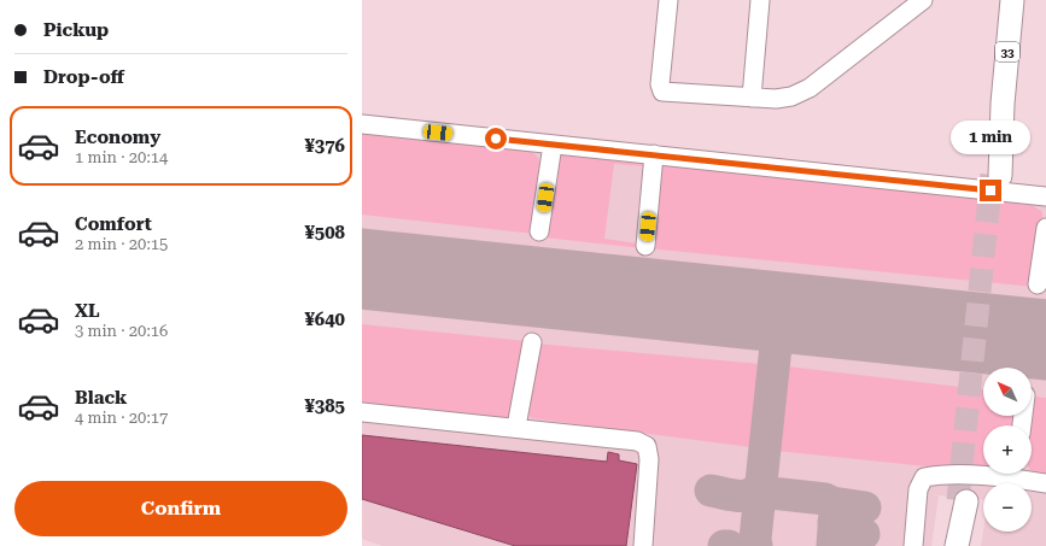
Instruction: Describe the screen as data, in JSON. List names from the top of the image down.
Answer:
{
  "streets": {
    "main road": ["33"]
  },
  "north": "top left",
  "page": {
    "banner": ["Pickup", "Drop-off"],
    "list": [
      {
        "name": "Economy",
        "note": "1 min · 20:14",
        "value": "¥376"
      },
      {
        "name": "Comfort",
        "note": "2 min · 20:15",
        "value": "¥508"
      },
      {
        "name": "XL",
        "note": "3 min · 20:16",
        "value": "¥640"
      },
      {
        "name": "Black",
        "note": "4 min · 20:17",
        "value": "¥385"
      }
    ],
    "bubble": "1 min",
    "map_buttons": ["+", "−"],
    "buttons": "Confirm"
  }
}
